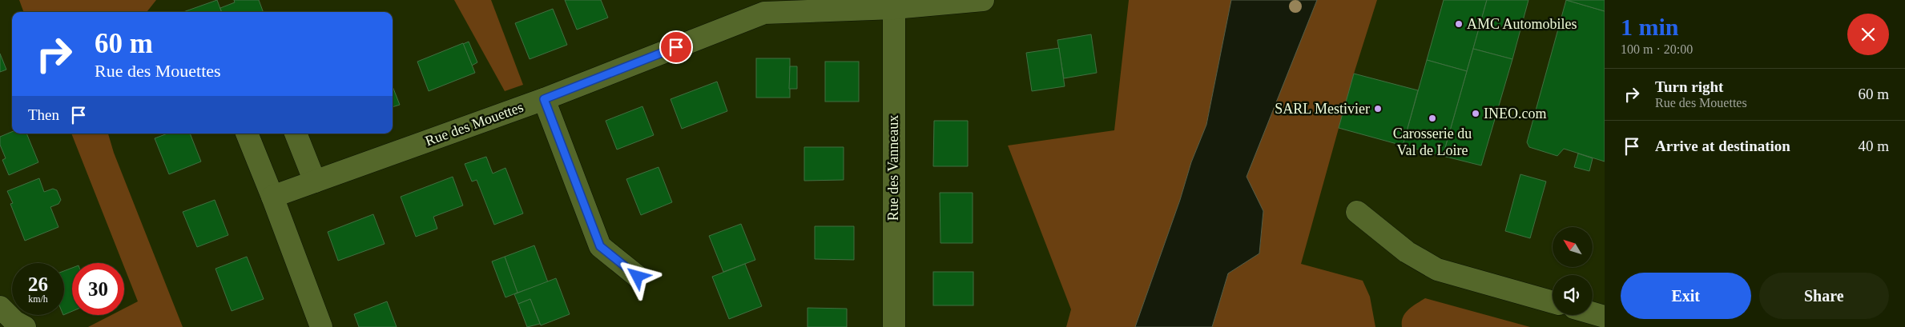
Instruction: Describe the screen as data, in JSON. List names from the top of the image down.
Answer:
{
  "streets": {
    "street": ["Rue des Mouettes", "Rue des Vanneaux"]
  },
  "crossings": [
    ["Rue des Mouettes", "Rue des Vanneaux"]
  ],
  "places": [
    "AMC Automobiles",
    "SARL Mestivier",
    "INEO.com",
    "Carosserie du Val de Loire"
  ],
  "north": "top left",
  "page": {
    "heading": ["1 min", "100 m · 20:00"],
    "turn": ["60 m", "Rue des Mouettes"],
    "list": [
      {
        "name": "Turn right",
        "note": "Rue des Mouettes",
        "value": "60 m"
      },
      {
        "name": "Arrive at destination",
        "value": "40 m"
      }
    ],
    "then": "Then",
    "speed": "26 km/h",
    "limit": "30",
    "buttons": ["Exit", "Share"]
  }
}
